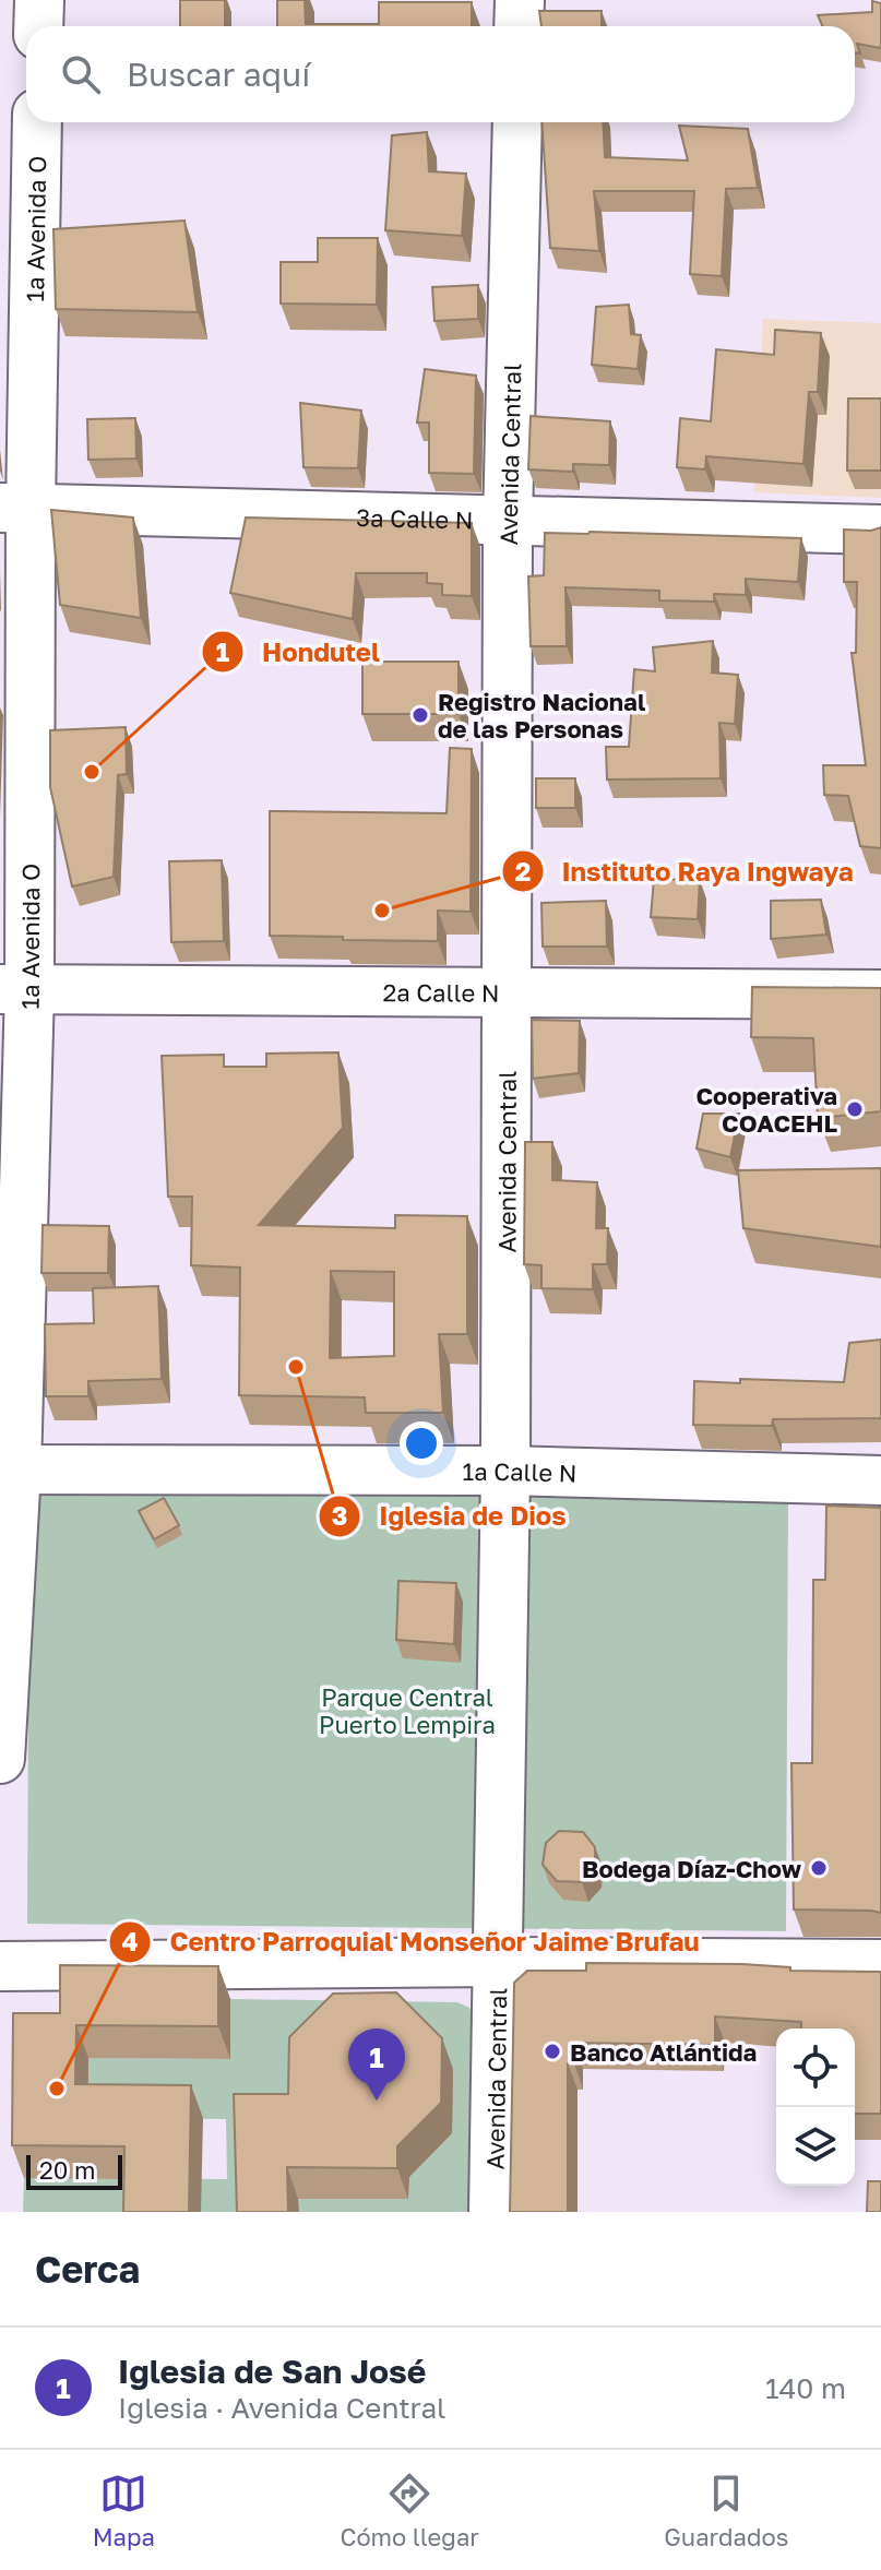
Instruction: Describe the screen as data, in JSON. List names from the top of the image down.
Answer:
{
  "streets": {
    "street": [
      "1a Avenida O",
      "Avenida Central",
      "3a Calle N",
      "2a Calle N",
      "1a Calle N"
    ]
  },
  "crossings": [
    ["1a Avenida O", "3a Calle N"],
    ["1a Avenida O", "2a Calle N"],
    ["1a Avenida O", "1a Calle N"],
    ["Avenida Central", "3a Calle N"],
    ["Avenida Central", "2a Calle N"],
    ["Avenida Central", "1a Calle N"]
  ],
  "parks": ["Parque Central Puerto Lempira"],
  "places": [
    "Registro Nacional de las Personas",
    "Hondutel",
    "Instituto Raya Ingwaya",
    "Cooperativa COACEHL",
    "Iglesia de Dios",
    "Bodega Díaz-Chow",
    "Banco Atlántida",
    "Centro Parroquial Monseñor Jaime Brufau"
  ],
  "scale_bar": "20 m",
  "page": {
    "search": "Buscar aquí",
    "pins": "1",
    "scale": "20 m",
    "heading": "Cerca",
    "list": [
      {
        "mark": "1",
        "name": "Iglesia de San José",
        "note": "Iglesia · Avenida Central",
        "value": "140 m"
      }
    ],
    "nav": ["Mapa", "Cómo llegar", "Guardados"]
  }
}
